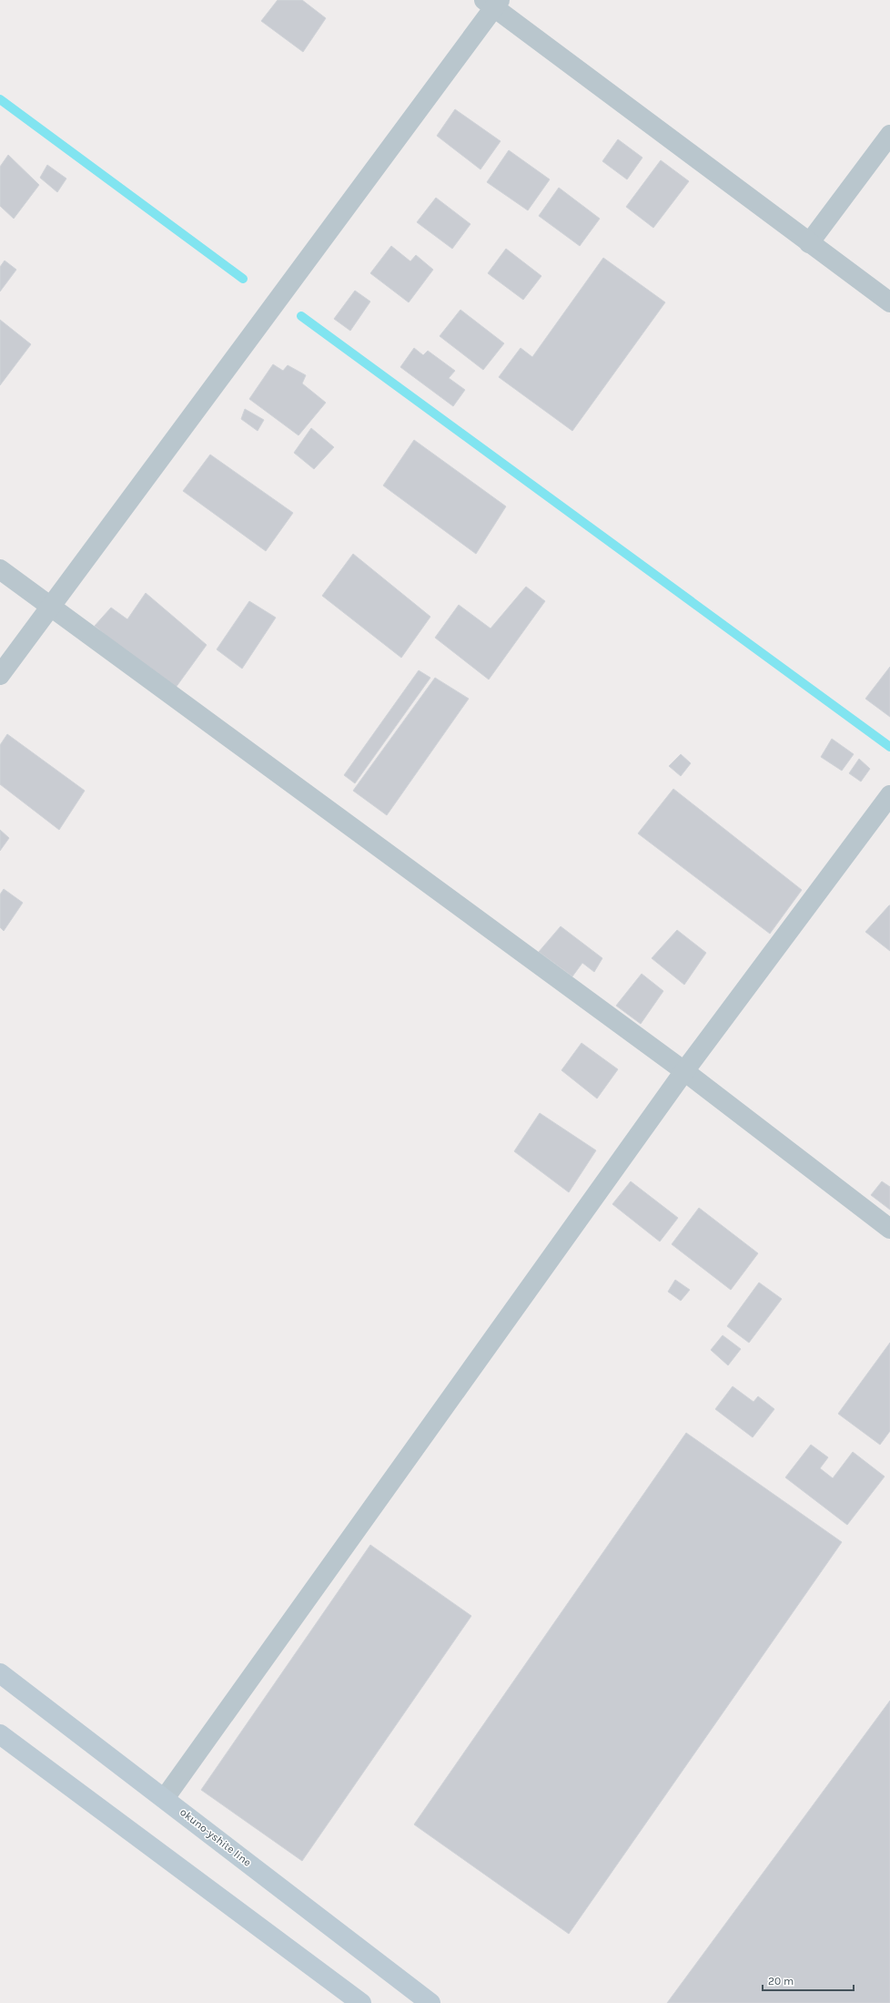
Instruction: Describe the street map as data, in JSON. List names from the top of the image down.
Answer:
{
  "streets": {
    "main road": ["okuno-yshite line"]
  },
  "scale_bar": "20 m"
}
